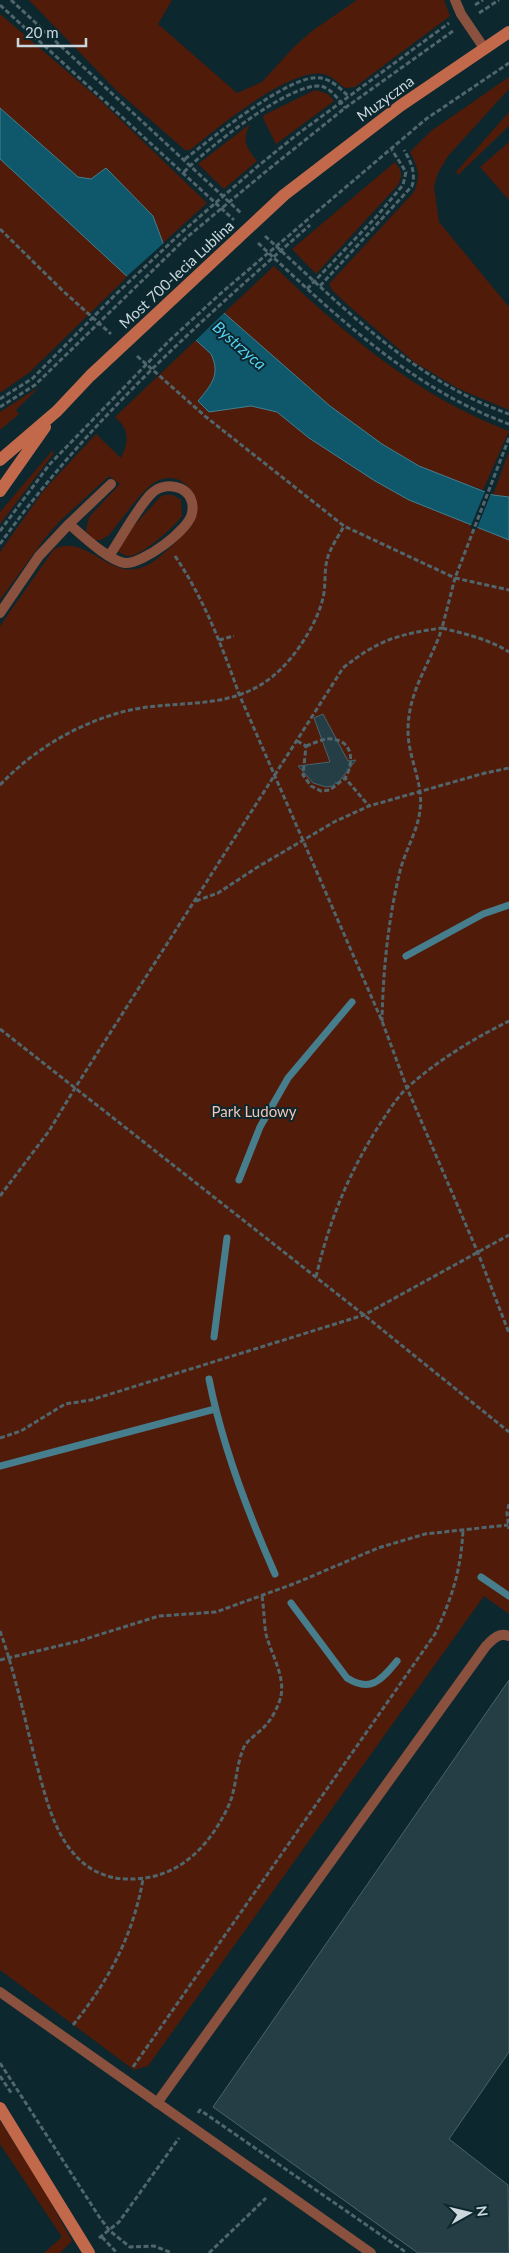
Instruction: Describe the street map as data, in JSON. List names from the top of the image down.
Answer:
{
  "streets": {
    "street": ["Muzyczna", "Most 700-lecia Lublina"]
  },
  "crossings": [
    ["Muzyczna", "Most 700-lecia Lublina"]
  ],
  "water": ["Bystrzyca"],
  "parks": ["Park Ludowy"],
  "scale_bar": "20 m",
  "north": "right"
}
